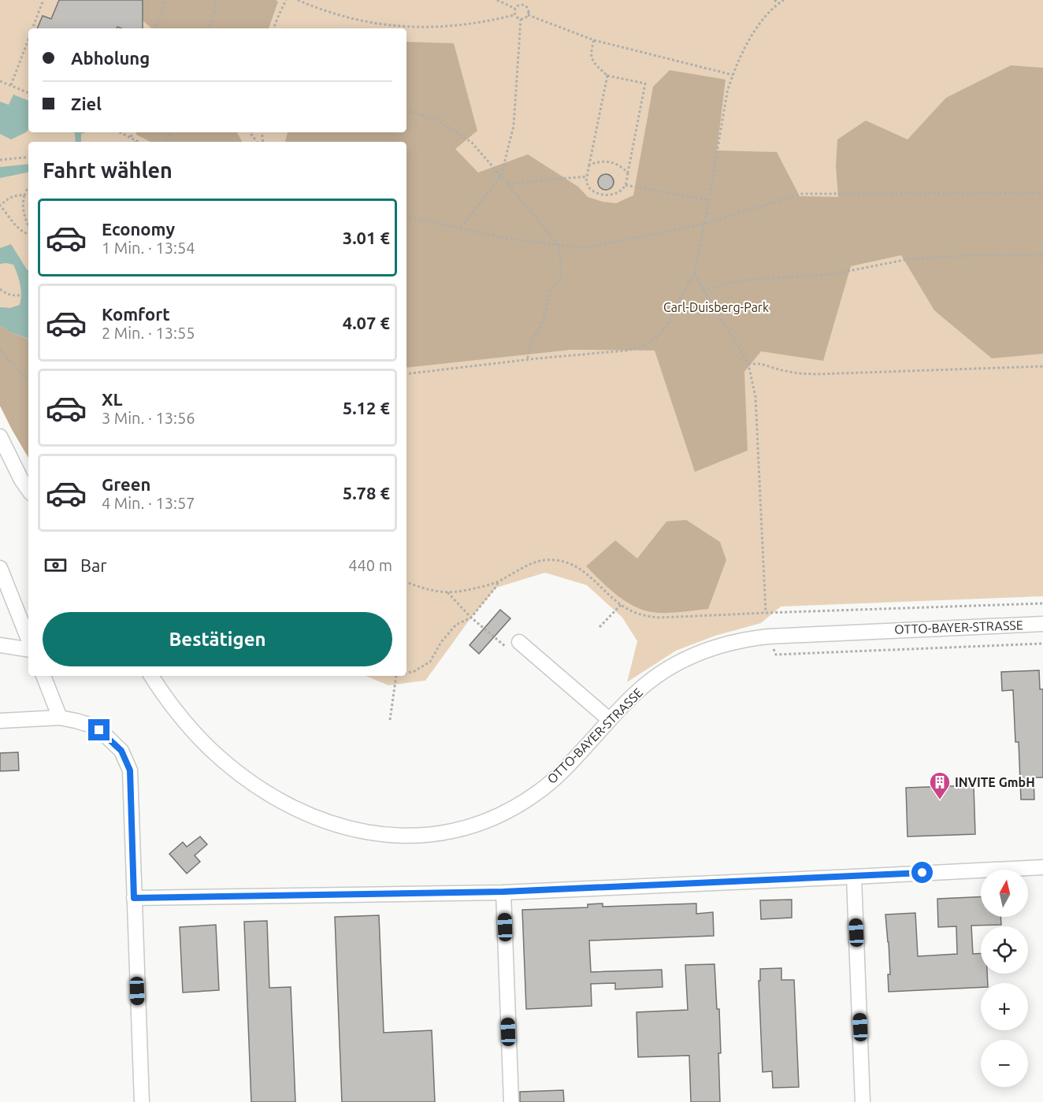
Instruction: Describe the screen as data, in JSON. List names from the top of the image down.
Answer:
{
  "streets": {
    "street": ["OTTO-BAYER-STRASSE"]
  },
  "parks": ["Carl-Duisberg-Park"],
  "places": {
    "building": ["INVITE GmbH"]
  },
  "north": "top",
  "page": {
    "banner": ["Abholung", "Ziel"],
    "heading": "Fahrt wählen",
    "list": [
      {
        "name": "Economy",
        "note": "1 Min. · 13:54",
        "value": "3.01 €"
      },
      {
        "name": "Komfort",
        "note": "2 Min. · 13:55",
        "value": "4.07 €"
      },
      {
        "name": "XL",
        "note": "3 Min. · 13:56",
        "value": "5.12 €"
      },
      {
        "name": "Green",
        "note": "4 Min. · 13:57",
        "value": "5.78 €"
      }
    ],
    "pay": ["Bar", "440 m"],
    "buttons": "Bestätigen",
    "map_buttons": ["+", "−"]
  }
}
